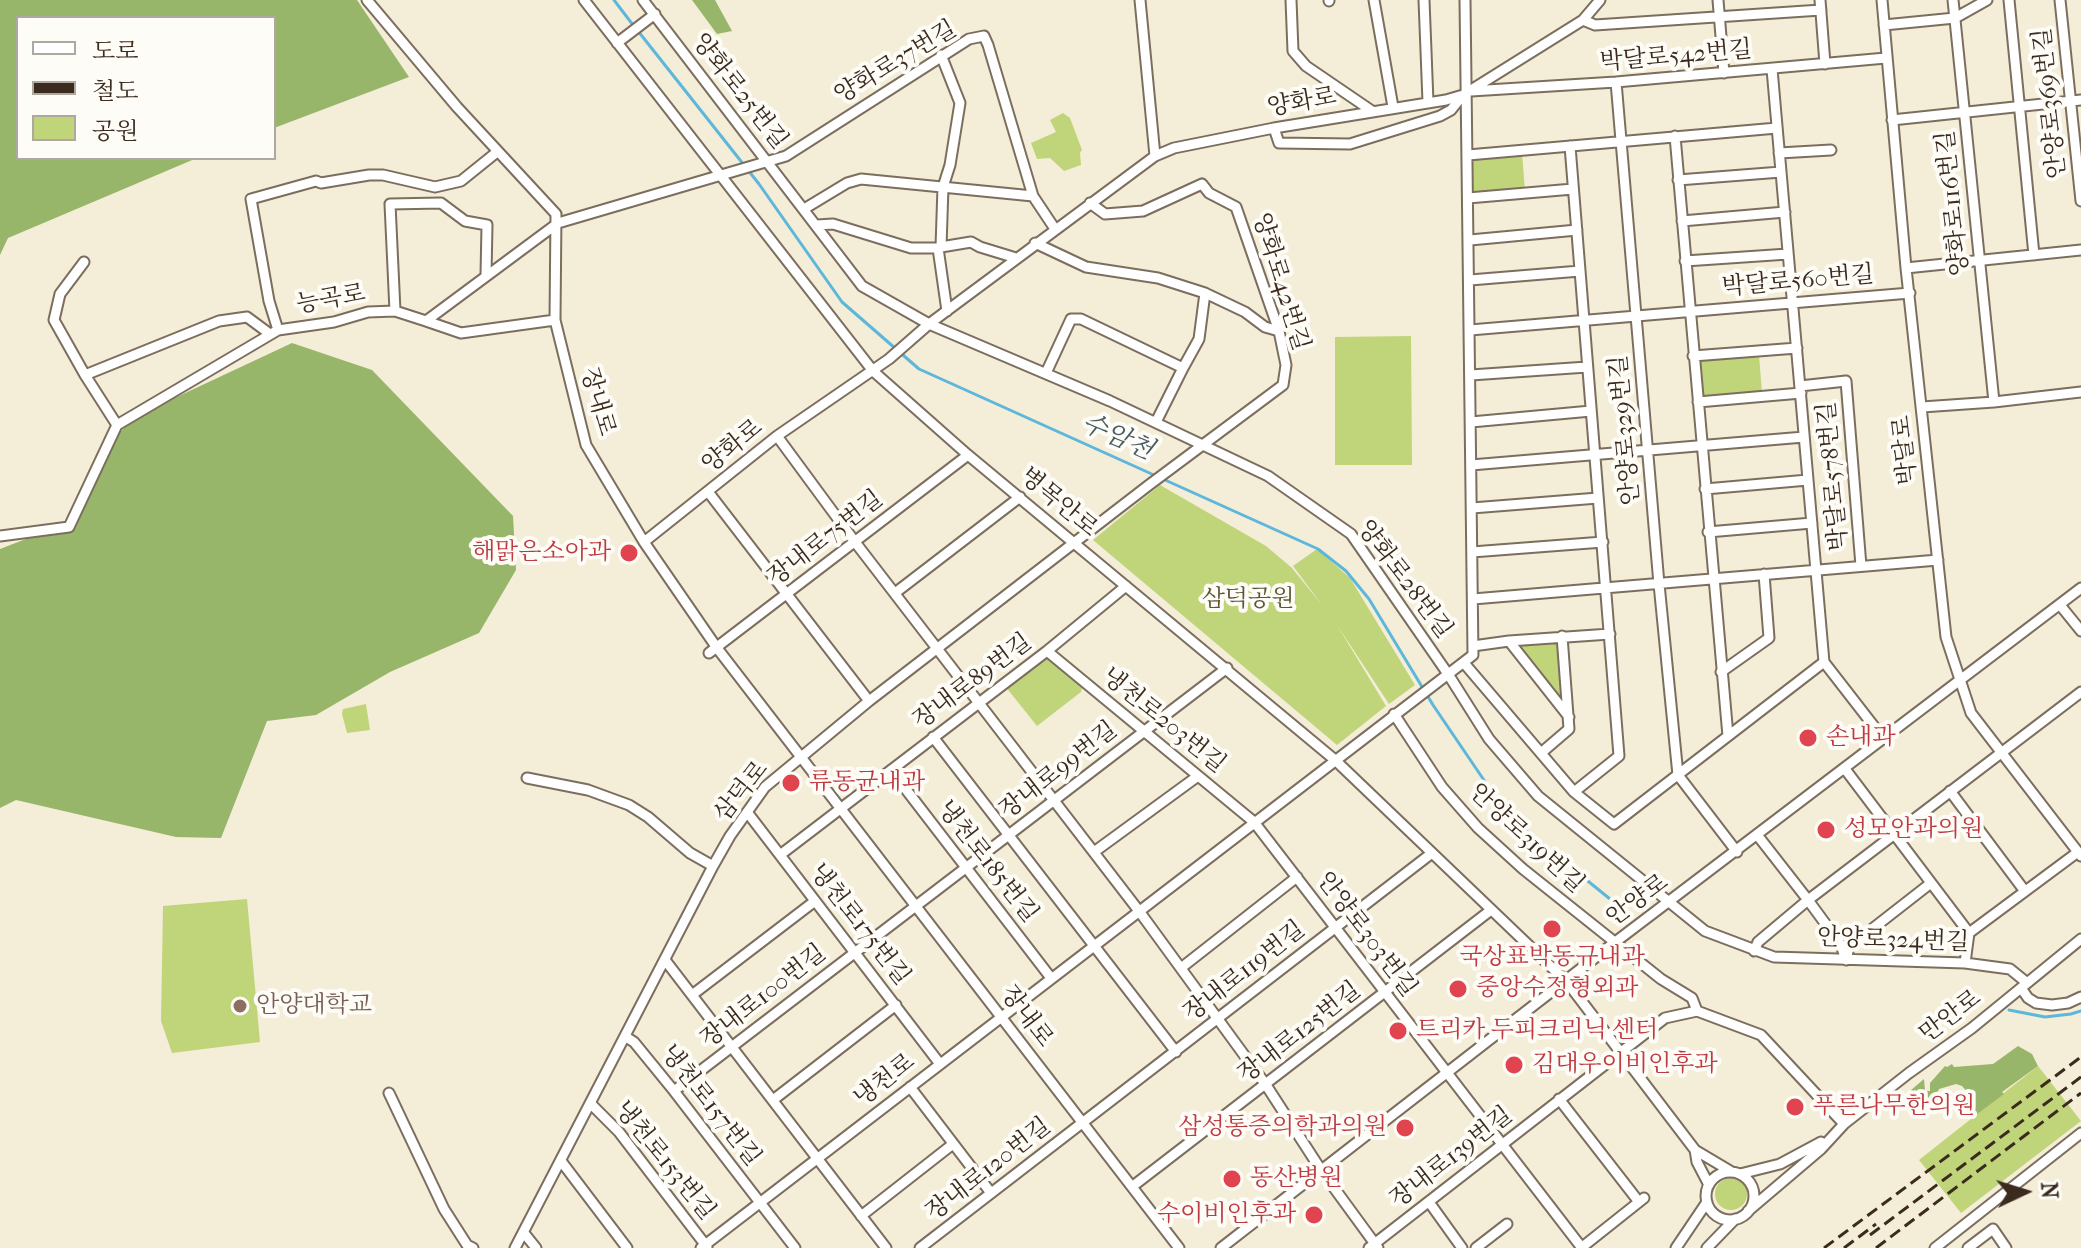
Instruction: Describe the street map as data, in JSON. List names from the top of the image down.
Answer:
{
  "streets": {
    "street": [
      "박달로542번길",
      "양화로37번길",
      "양화로25번길",
      "양화로",
      "안양로369번길",
      "양화로116번길",
      "양화로42번길",
      "박달로560번길",
      "능곡로",
      "장내로",
      "안양로329번길",
      "박달로",
      "박달로578번길",
      "병목안로",
      "장내로75번길",
      "양화로28번길",
      "장내로89번길",
      "냉천로203번길",
      "장내로99번길",
      "삼덕로",
      "안양로319번길",
      "냉천로185번길",
      "안양로",
      "냉천로175번길",
      "안양로303번길",
      "안양로324번길",
      "장내로119번길",
      "장내로100번길",
      "만안로",
      "장내로125번길",
      "냉천로",
      "냉천로157번길",
      "장내로139번길",
      "냉천로153번길",
      "장내로120번길"
    ]
  },
  "crossings": [
    ["박달로542번길", "양화로"],
    ["박달로542번길", "안양로329번길"],
    ["박달로542번길", "박달로"],
    ["양화로37번길", "양화로25번길"],
    ["양화로37번길", "양화로"],
    ["양화로37번길", "병목안로"],
    ["양화로25번길", "양화로"],
    ["양화로25번길", "양화로28번길"],
    ["양화로", "양화로42번길"],
    ["양화로", "장내로"],
    ["양화로", "병목안로"],
    ["양화로", "양화로28번길"],
    ["양화로42번길", "양화로28번길"],
    ["양화로42번길", "삼덕로"],
    ["박달로560번길", "안양로329번길"],
    ["박달로560번길", "박달로"],
    ["능곡로", "장내로"],
    ["장내로", "장내로75번길"],
    ["장내로", "장내로89번길"],
    ["장내로", "장내로99번길"],
    ["장내로", "삼덕로"],
    ["장내로", "장내로119번길"],
    ["장내로", "장내로100번길"],
    ["장내로", "장내로125번길"],
    ["장내로", "냉천로"],
    ["장내로", "장내로120번길"],
    ["안양로329번길", "박달로578번길"],
    ["박달로", "박달로578번길"],
    ["박달로", "안양로"],
    ["박달로", "안양로324번길"],
    ["병목안로", "장내로75번길"],
    ["병목안로", "장내로89번길"],
    ["병목안로", "장내로99번길"],
    ["병목안로", "삼덕로"],
    ["병목안로", "안양로"],
    ["병목안로", "장내로119번길"],
    ["병목안로", "장내로125번길"],
    ["병목안로", "냉천로"],
    ["병목안로", "장내로139번길"],
    ["양화로28번길", "삼덕로"],
    ["양화로28번길", "안양로"],
    ["양화로28번길", "안양로324번길"],
    ["양화로28번길", "냉천로"],
    ["장내로89번길", "냉천로203번길"],
    ["장내로89번길", "냉천로185번길"],
    ["냉천로203번길", "장내로99번길"],
    ["냉천로203번길", "안양로303번길"],
    ["냉천로203번길", "냉천로"],
    ["장내로99번길", "냉천로185번길"],
    ["장내로99번길", "장내로100번길"],
    ["삼덕로", "냉천로175번길"],
    ["삼덕로", "냉천로157번길"],
    ["삼덕로", "냉천로153번길"],
    ["안양로319번길", "안양로"],
    ["안양로319번길", "냉천로"],
    ["안양로319번길", "장내로139번길"],
    ["냉천로185번길", "냉천로"],
    ["안양로", "안양로303번길"],
    ["안양로", "안양로324번길"],
    ["냉천로175번길", "장내로100번길"],
    ["냉천로175번길", "냉천로"],
    ["안양로303번길", "장내로119번길"],
    ["안양로303번길", "장내로125번길"],
    ["안양로303번길", "냉천로"],
    ["안양로303번길", "장내로139번길"],
    ["안양로324번길", "만안로"],
    ["장내로119번길", "장내로120번길"],
    ["장내로100번길", "냉천로157번길"],
    ["냉천로", "냉천로157번길"],
    ["냉천로", "냉천로153번길"]
  ],
  "water": ["수암천"],
  "parks": ["삼덕공원"],
  "places": [
    "해맑은소아과",
    "손내과",
    "류동균내과",
    "성모안과의원",
    "국상표박동규내과",
    "중앙수정형외과",
    "안양대학교",
    "트리카 두피크리닉 센터",
    "김대우이비인후과",
    "푸른나무한의원",
    "삼성통증의학과의원",
    "동산병원",
    "수이비인후과"
  ],
  "legend": ["도로", "철도", "공원"],
  "north": "right"
}
